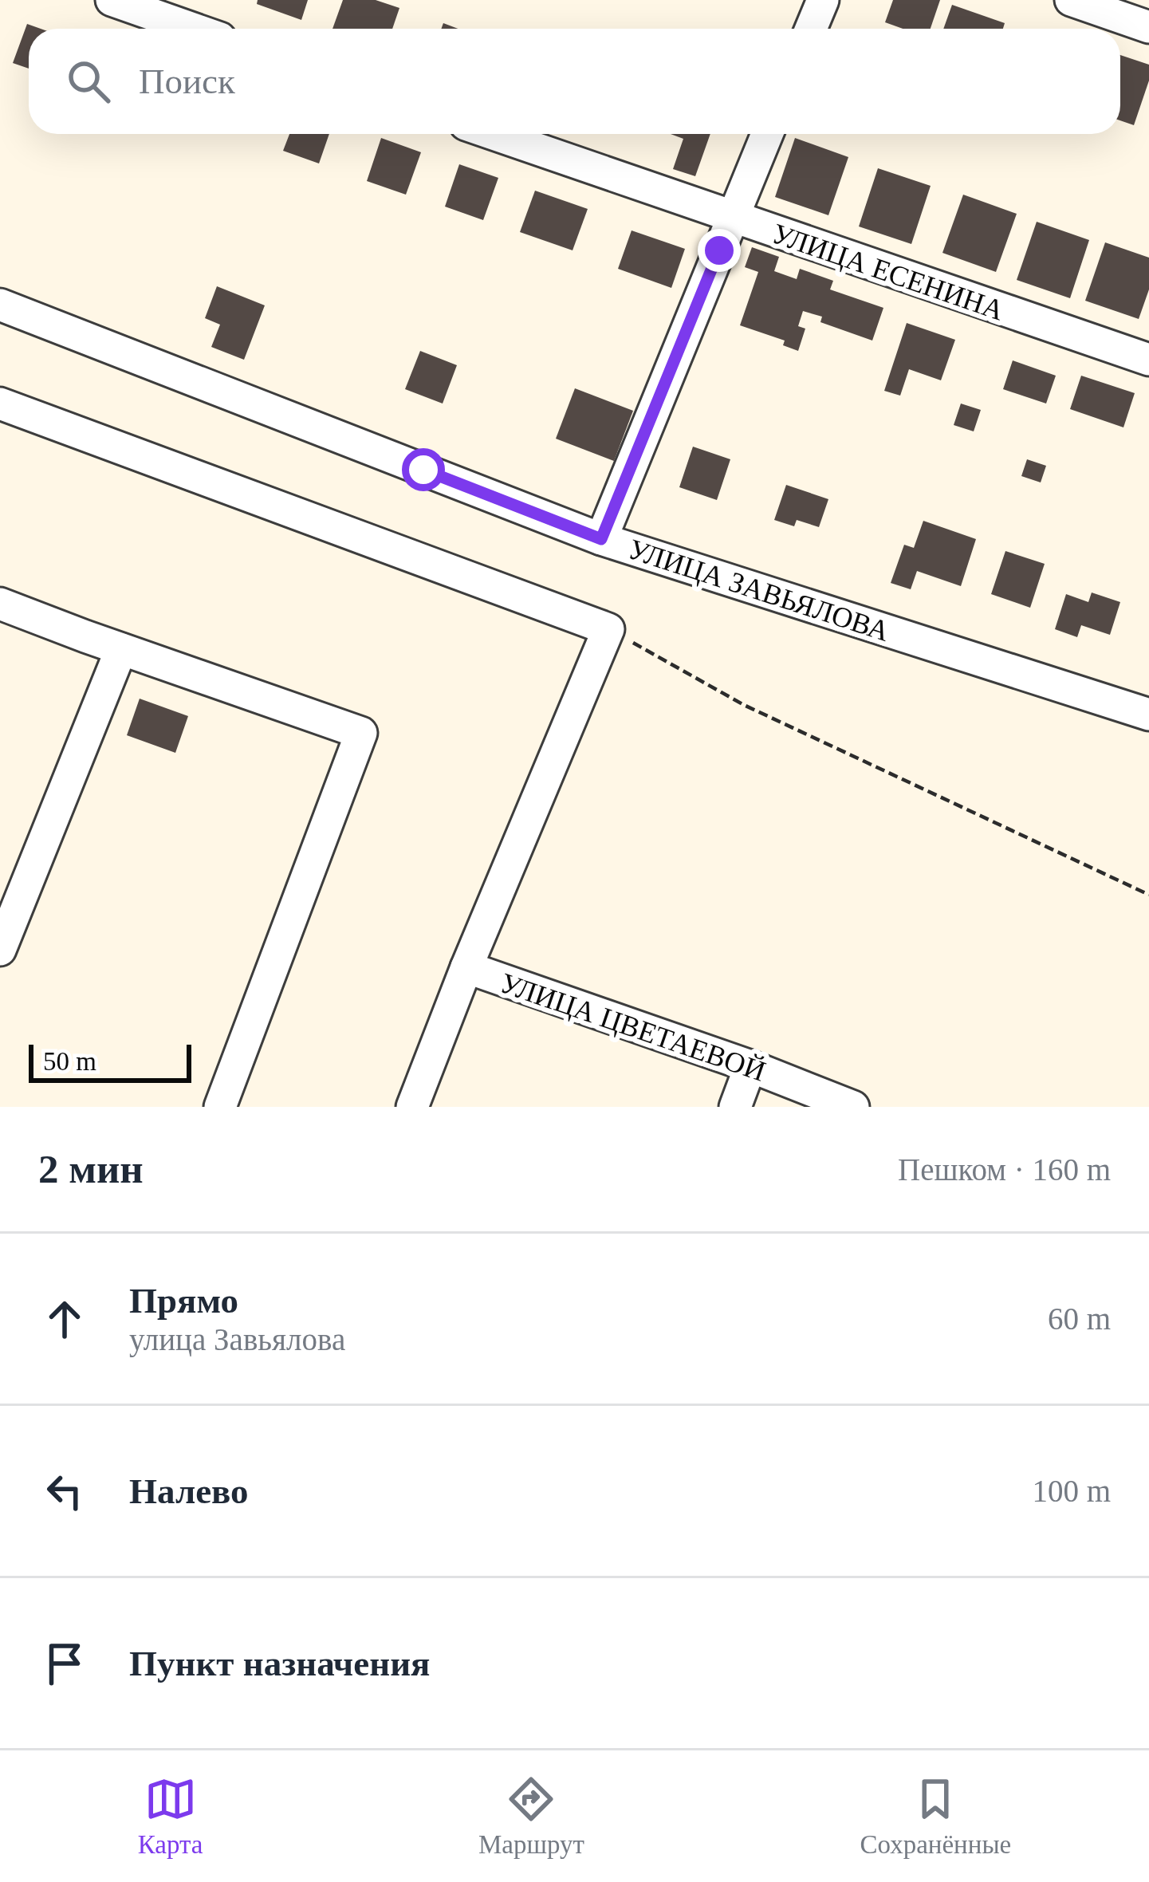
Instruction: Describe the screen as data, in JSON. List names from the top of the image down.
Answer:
{
  "streets": {
    "street": ["УЛИЦА ЕСЕНИНА", "УЛИЦА ЗАВЬЯЛОВА", "УЛИЦА ЦВЕТАЕВОЙ"]
  },
  "scale_bar": "50 m",
  "page": {
    "search": "Поиск",
    "scale": "50 m",
    "heading": ["2 мин", "Пешком · 160 m"],
    "list": [
      ["Прямо", "улица Завьялова", "60 m"],
      ["Налево", "100 m"],
      "Пункт назначения"
    ],
    "nav": ["Карта", "Маршрут", "Сохранённые"]
  }
}
